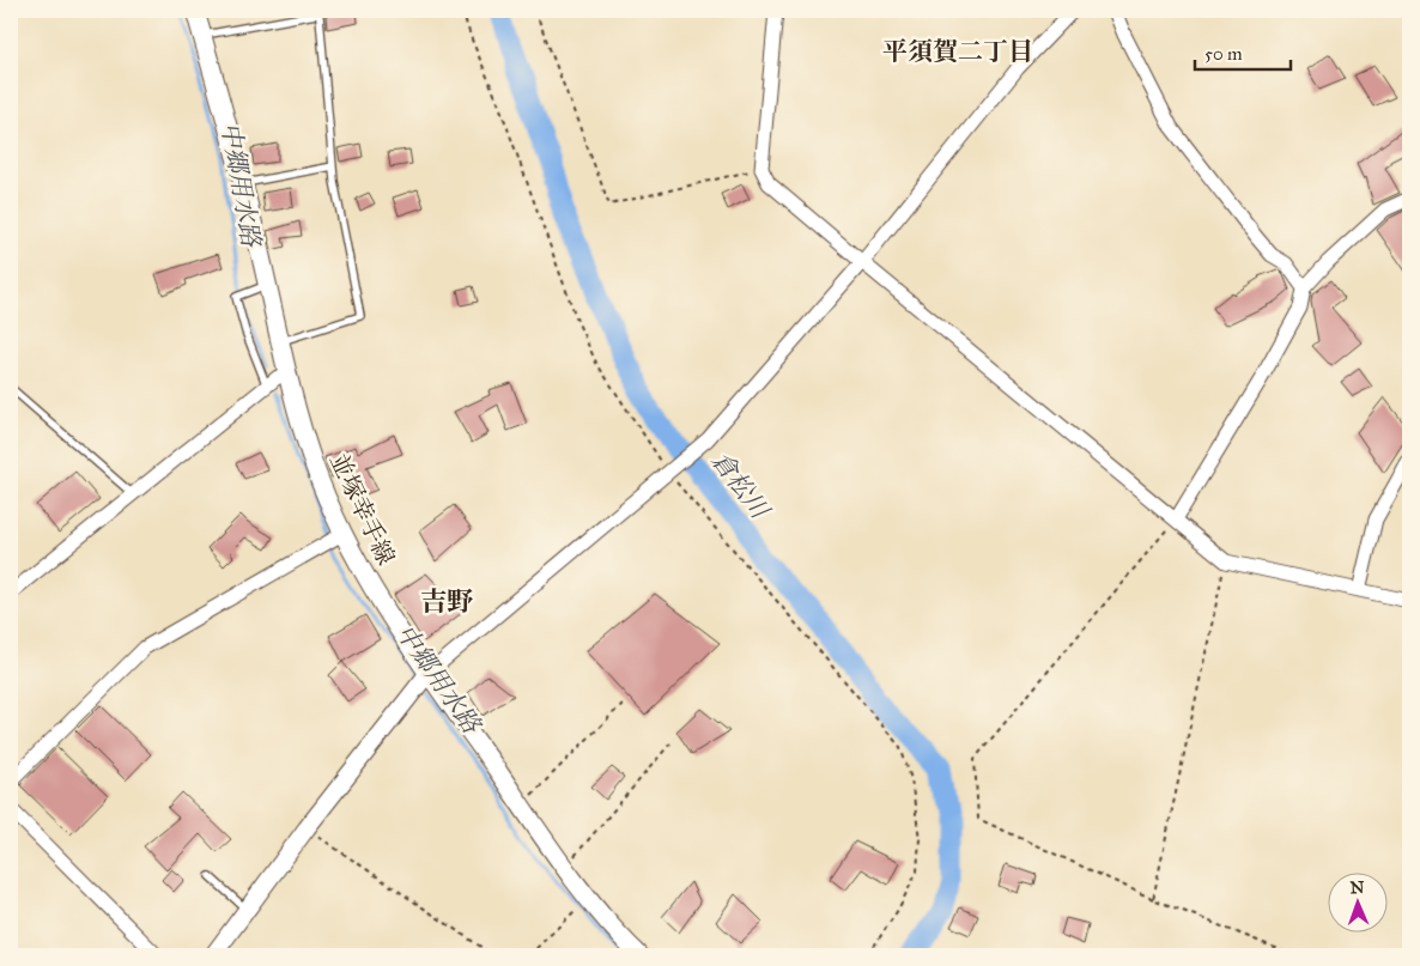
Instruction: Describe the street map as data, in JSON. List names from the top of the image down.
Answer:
{
  "streets": {
    "main road": ["並塚幸手線"]
  },
  "districts": ["平須賀二丁目", "吉野"],
  "water": ["中郷用水路", "倉松川"],
  "scale_bar": "50 m",
  "north": "top"
}
